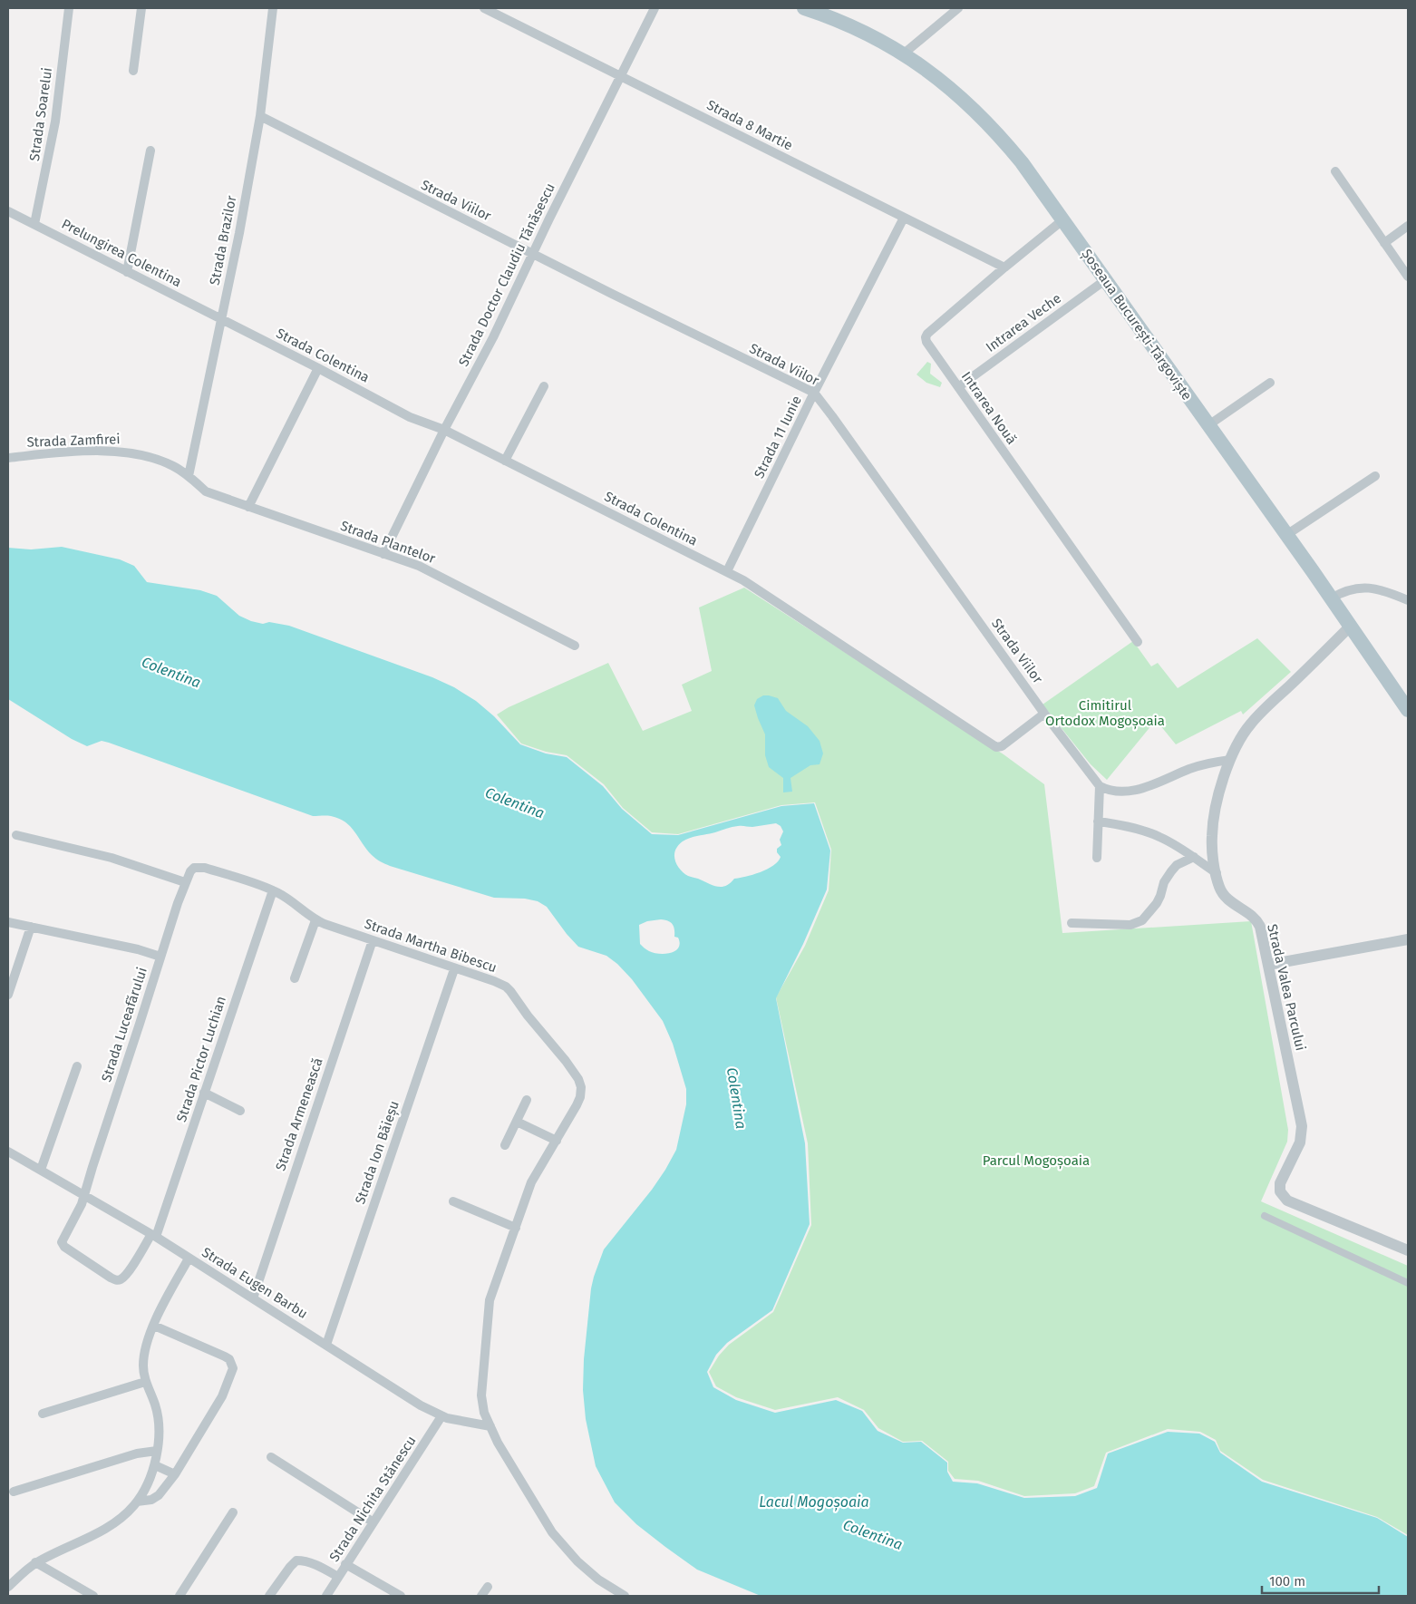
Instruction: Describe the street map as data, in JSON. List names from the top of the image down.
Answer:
{
  "streets": {
    "main road": ["Șoseaua București-Târgoviște"],
    "street": [
      "Strada Soarelui",
      "Strada 8 Martie",
      "Strada Viilor",
      "Strada Brazilor",
      "Prelungirea Colentina",
      "Strada Doctor Claudiu Tănăsescu",
      "Intrarea Veche",
      "Strada Colentina",
      "Intrarea Nouă",
      "Strada 11 Iunie",
      "Strada Zamfirei",
      "Strada Plantelor",
      "Strada Martha Bibescu",
      "Strada Valea Parcului",
      "Strada Luceafărului",
      "Strada Pictor Luchian",
      "Strada Armenească",
      "Strada Ion Băieșu",
      "Strada Eugen Barbu",
      "Strada Nichita Stănescu"
    ]
  },
  "crossings": [
    ["Strada Soarelui", "Prelungirea Colentina"],
    ["Strada 8 Martie", "Strada Doctor Claudiu Tănăsescu"],
    ["Strada 8 Martie", "Intrarea Nouă"],
    ["Strada 8 Martie", "Strada 11 Iunie"],
    ["Strada Viilor", "Strada Brazilor"],
    ["Strada Viilor", "Strada Doctor Claudiu Tănăsescu"],
    ["Strada Viilor", "Strada Colentina"],
    ["Strada Viilor", "Strada 11 Iunie"],
    ["Strada Brazilor", "Prelungirea Colentina"],
    ["Strada Brazilor", "Strada Colentina"],
    ["Strada Brazilor", "Strada Zamfirei"],
    ["Strada Brazilor", "Strada Plantelor"],
    ["Prelungirea Colentina", "Strada Colentina"],
    ["Strada Doctor Claudiu Tănăsescu", "Strada Colentina"],
    ["Strada Doctor Claudiu Tănăsescu", "Strada Plantelor"],
    ["Intrarea Veche", "Șoseaua București-Târgoviște"],
    ["Intrarea Veche", "Intrarea Nouă"],
    ["Șoseaua București-Târgoviște", "Intrarea Nouă"],
    ["Șoseaua București-Târgoviște", "Strada Valea Parcului"],
    ["Strada Colentina", "Strada 11 Iunie"],
    ["Strada Zamfirei", "Strada Plantelor"],
    ["Strada Martha Bibescu", "Strada Luceafărului"],
    ["Strada Martha Bibescu", "Strada Pictor Luchian"],
    ["Strada Martha Bibescu", "Strada Armenească"],
    ["Strada Martha Bibescu", "Strada Ion Băieșu"],
    ["Strada Martha Bibescu", "Strada Eugen Barbu"],
    ["Strada Luceafărului", "Strada Pictor Luchian"],
    ["Strada Luceafărului", "Strada Eugen Barbu"],
    ["Strada Pictor Luchian", "Strada Eugen Barbu"],
    ["Strada Armenească", "Strada Eugen Barbu"],
    ["Strada Ion Băieșu", "Strada Eugen Barbu"],
    ["Strada Eugen Barbu", "Strada Nichita Stănescu"]
  ],
  "water": ["Colentina", "Lacul Mogoșoaia"],
  "parks": ["Cimitirul Ortodox Mogoșoaia", "Parcul Mogoșoaia"],
  "scale_bar": "100 m"
}
